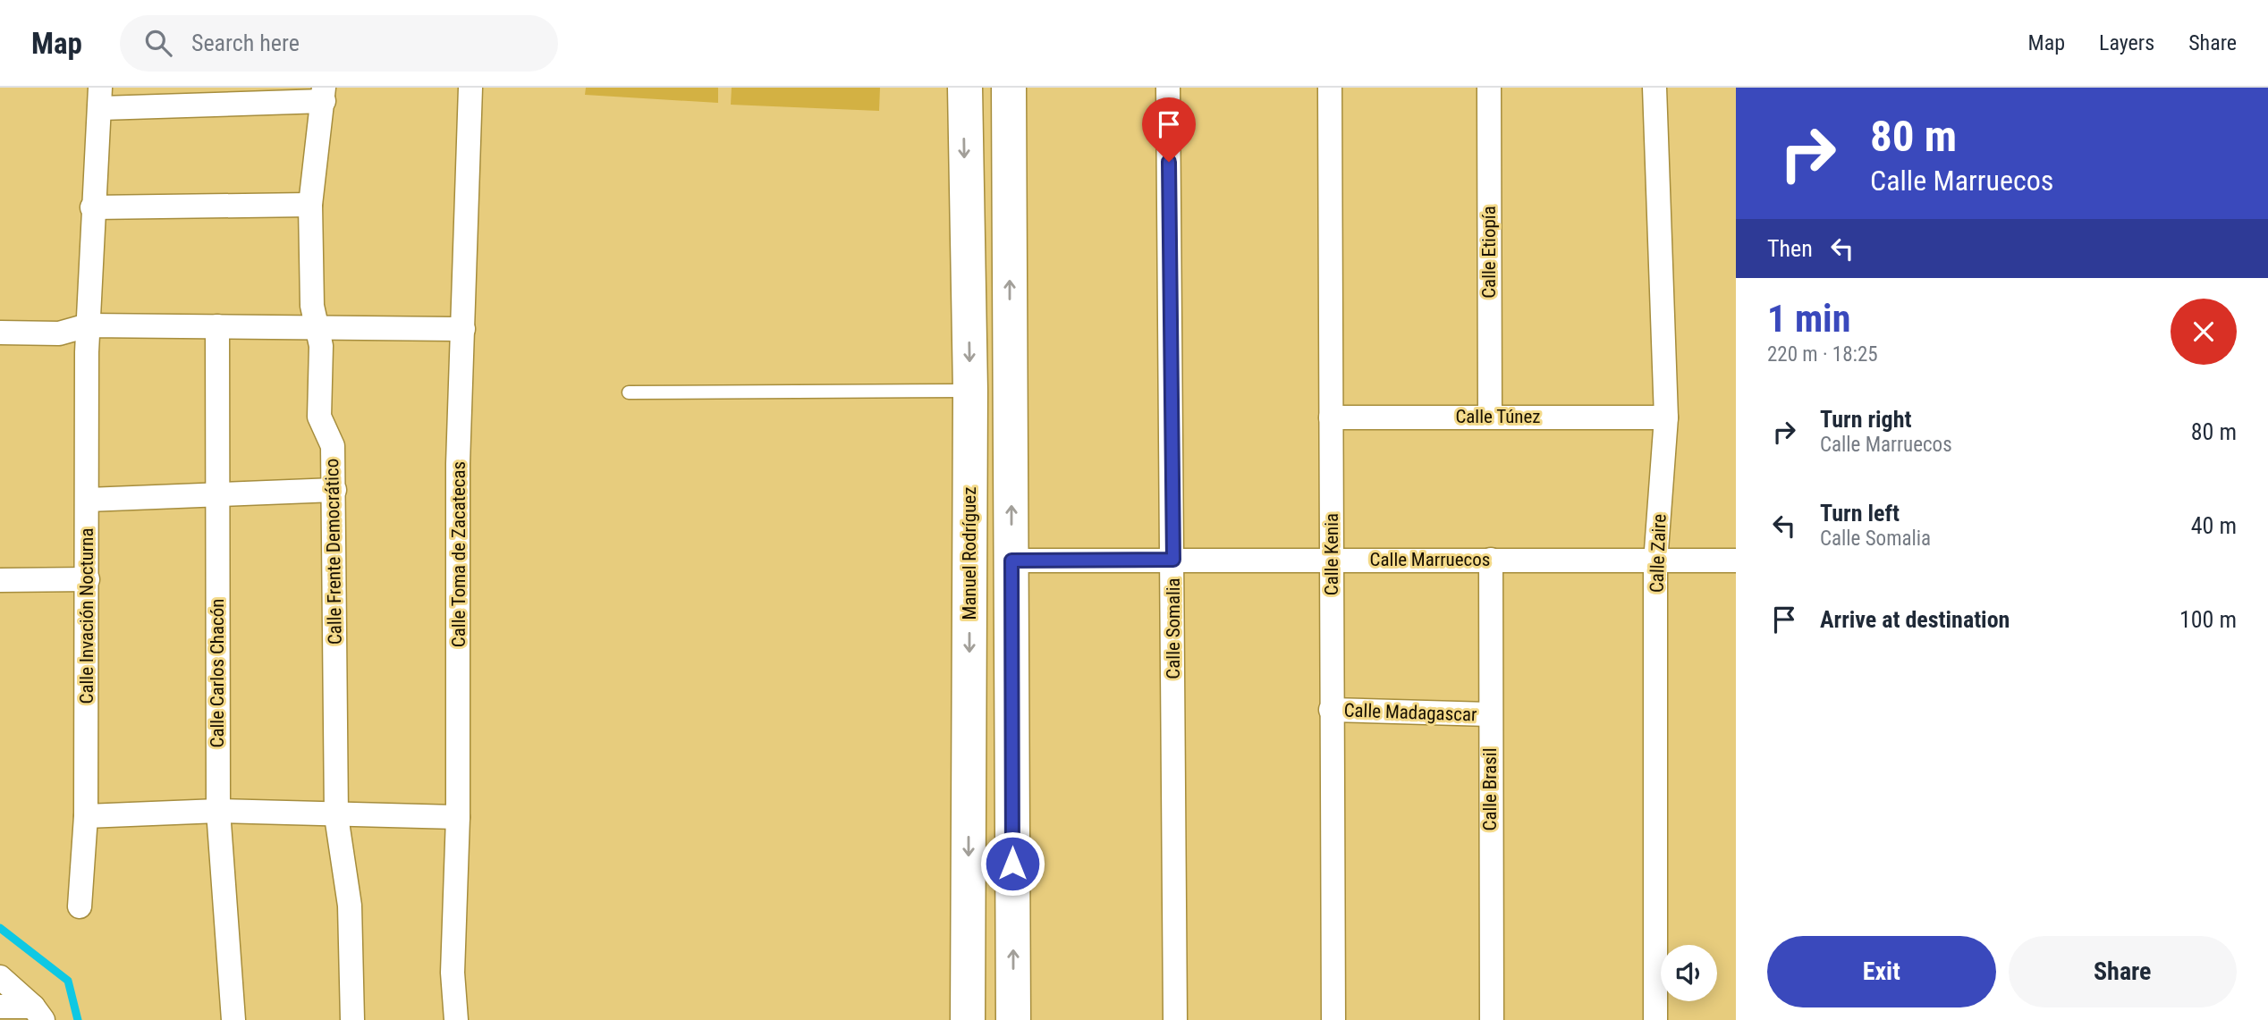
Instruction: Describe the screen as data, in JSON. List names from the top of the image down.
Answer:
{
  "streets": {
    "street": [
      "Calle Etiopía",
      "Calle Túnez",
      "Calle Frente Democrático",
      "Manuel Rodríguez",
      "Calle Zaire",
      "Calle Toma de Zacatecas",
      "Calle Kenia",
      "Calle Marruecos",
      "Calle Invación Nocturna",
      "Calle Somalia",
      "Calle Carlos Chacón",
      "Calle Madagascar",
      "Calle Brasil"
    ]
  },
  "crossings": [
    ["Calle Etiopía", "Calle Túnez"],
    ["Calle Túnez", "Calle Zaire"],
    ["Calle Túnez", "Calle Kenia"],
    ["Calle Zaire", "Calle Marruecos"],
    ["Calle Kenia", "Calle Marruecos"],
    ["Calle Kenia", "Calle Madagascar"],
    ["Calle Marruecos", "Calle Somalia"],
    ["Calle Marruecos", "Calle Brasil"],
    ["Calle Madagascar", "Calle Brasil"]
  ],
  "page": {
    "header": "Map",
    "search": "Search here",
    "nav": ["Map", "Layers", "Share"],
    "turn": ["80 m", "Calle Marruecos"],
    "then": "Then",
    "heading": ["1 min", "220 m · 18:25"],
    "list": [
      {
        "name": "Turn right",
        "note": "Calle Marruecos",
        "value": "80 m"
      },
      {
        "name": "Turn left",
        "note": "Calle Somalia",
        "value": "40 m"
      },
      {
        "name": "Arrive at destination",
        "value": "100 m"
      }
    ],
    "buttons": ["Exit", "Share"]
  }
}
